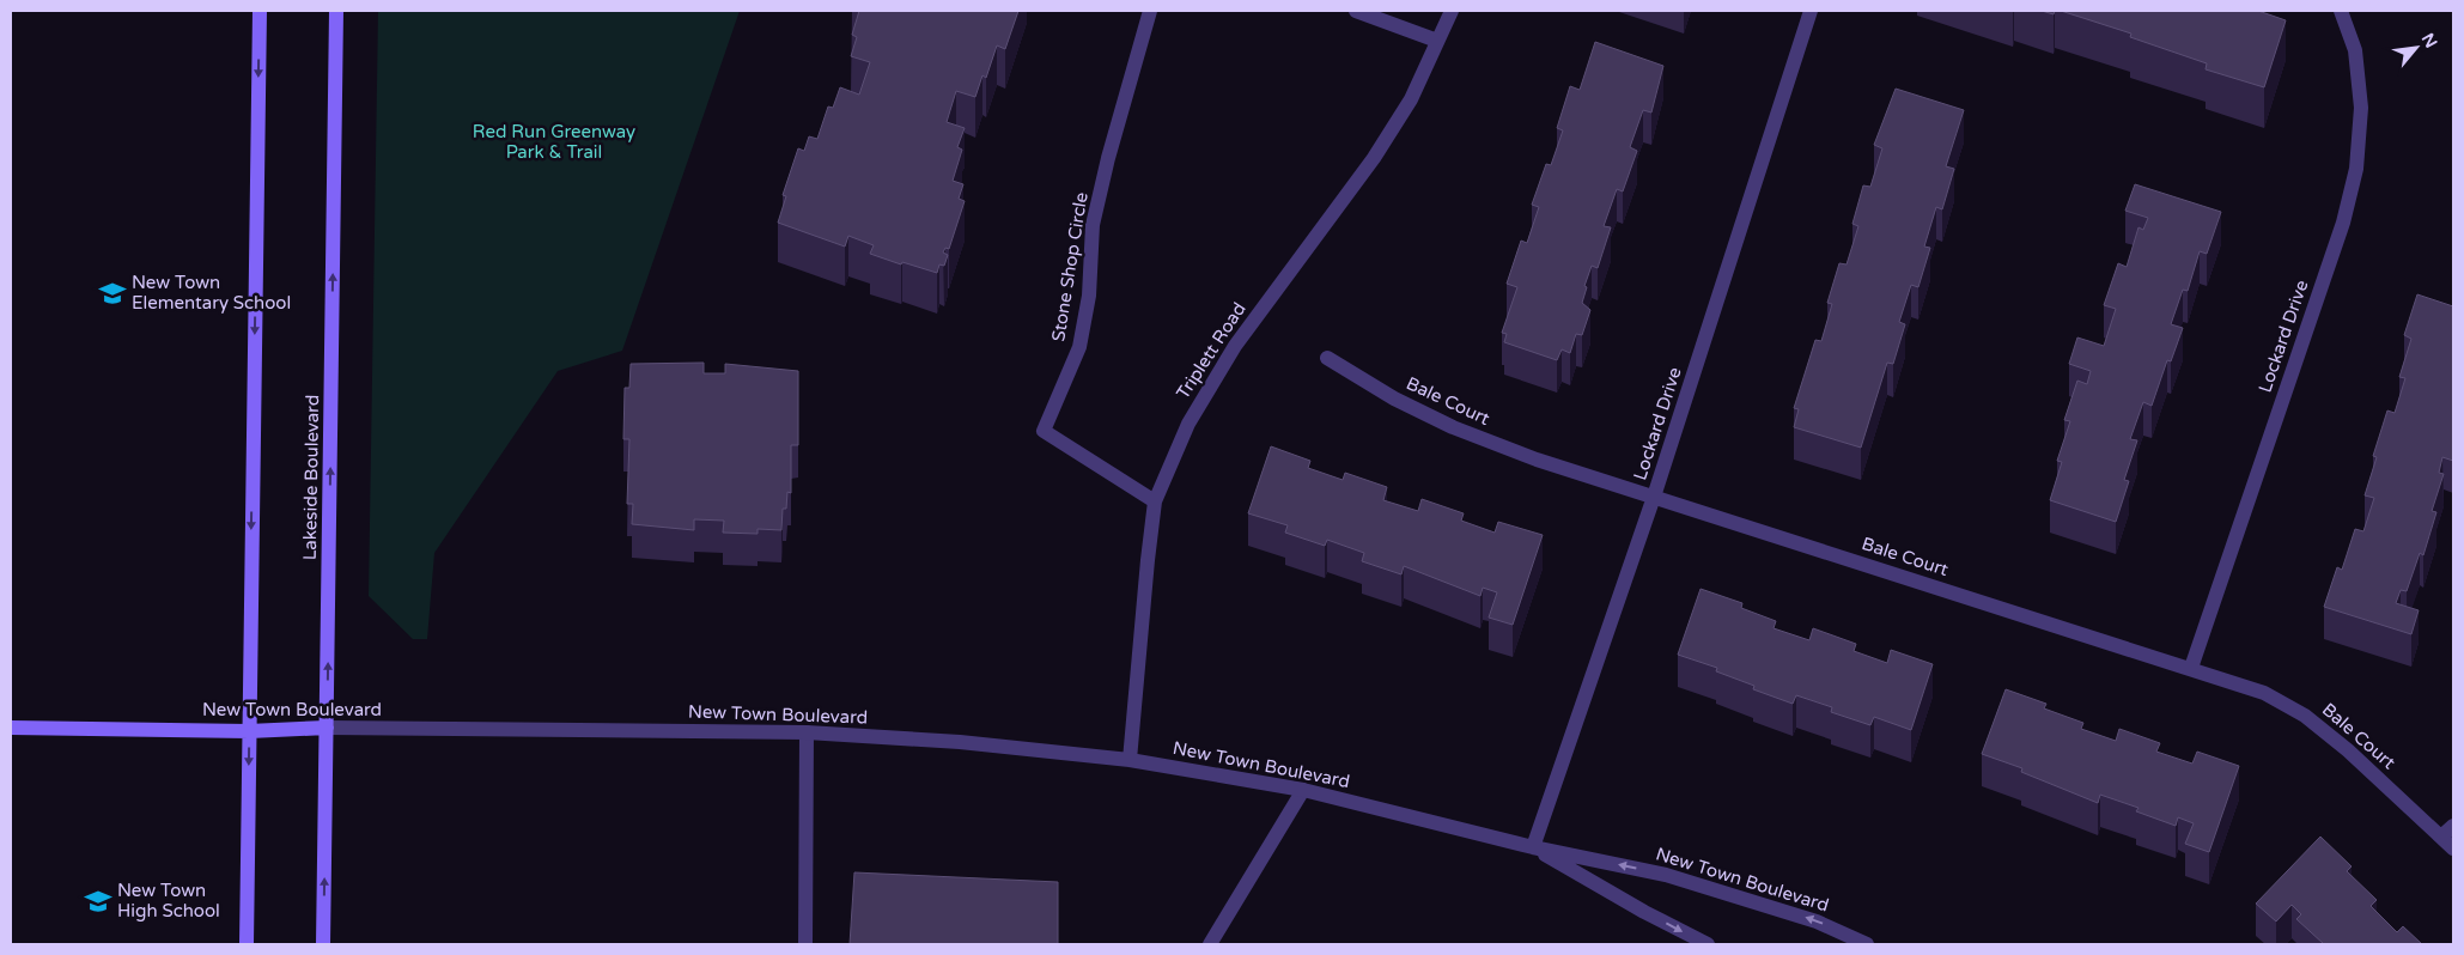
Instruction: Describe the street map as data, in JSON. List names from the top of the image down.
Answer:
{
  "streets": {
    "main road": ["Lakeside Boulevard", "New Town Boulevard"],
    "street": [
      "Stone Shop Circle",
      "Lockard Drive",
      "Triplett Road",
      "Bale Court"
    ]
  },
  "crossings": [
    ["Stone Shop Circle", "Triplett Road"],
    ["Lockard Drive", "Bale Court"],
    ["Lockard Drive", "New Town Boulevard"],
    ["Triplett Road", "New Town Boulevard"],
    ["Lakeside Boulevard", "New Town Boulevard"]
  ],
  "parks": ["Red Run Greenway Park & Trail"],
  "places": {
    "school or university": ["New Town Elementary School", "New Town High School"]
  },
  "north": "top right"
}
